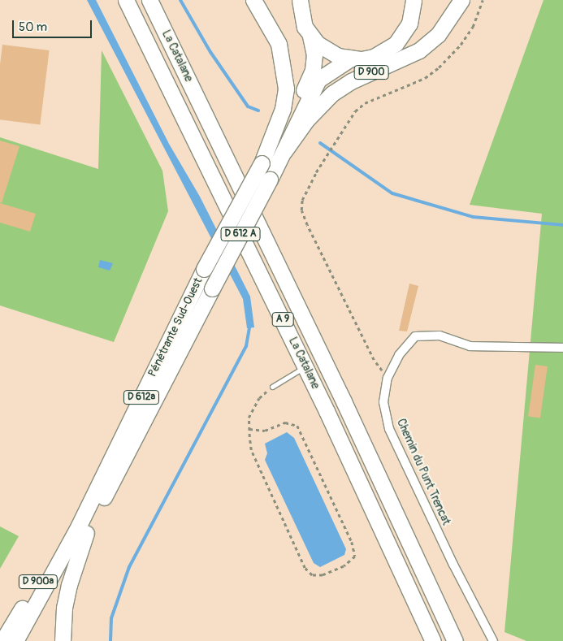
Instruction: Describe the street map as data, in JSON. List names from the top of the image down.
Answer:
{
  "streets": {
    "highway": [
      "La Catalane",
      "D 900",
      "D 612 A",
      "A 9",
      "Pénétrante Sud-Ouest",
      "D 612a",
      "D 900a"
    ],
    "street": ["Chemin du Punt Trencat"]
  },
  "crossings": [
    ["D 900", "D 612 A"],
    ["D 612 A", "Pénétrante Sud-Ouest"],
    ["Pénétrante Sud-Ouest", "D 900a"]
  ],
  "scale_bar": "50 m"
}
